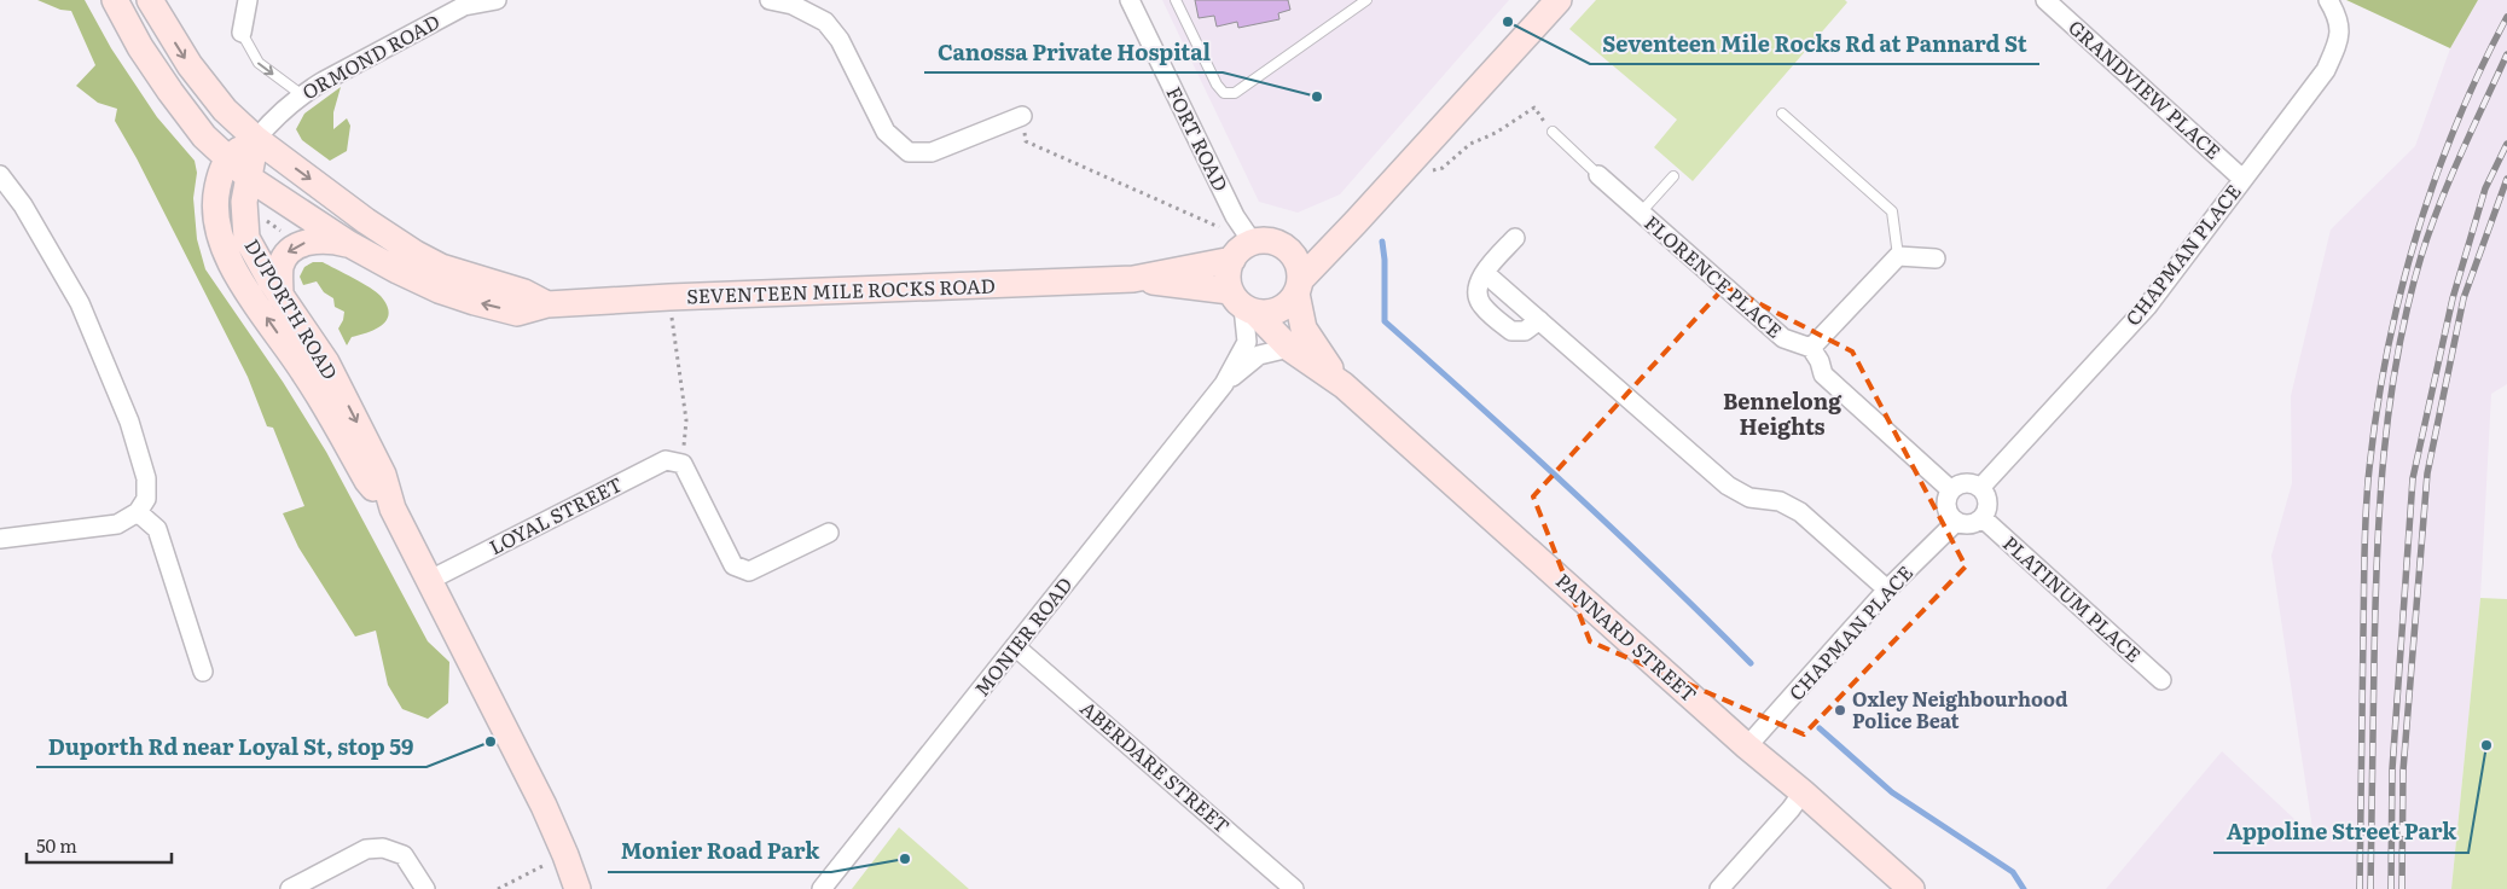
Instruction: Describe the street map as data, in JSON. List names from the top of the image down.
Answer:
{
  "streets": {
    "main road": ["SEVENTEEN MILE ROCKS ROAD", "DUPORTH ROAD", "PANNARD STREET"],
    "street": [
      "ORMOND ROAD",
      "GRANDVIEW PLACE",
      "FORT ROAD",
      "CHAPMAN PLACE",
      "FLORENCE PLACE",
      "LOYAL STREET",
      "PLATINUM PLACE",
      "MONIER ROAD",
      "ABERDARE STREET"
    ]
  },
  "crossings": [
    ["ORMOND ROAD", "SEVENTEEN MILE ROCKS ROAD"],
    ["ORMOND ROAD", "DUPORTH ROAD"],
    ["GRANDVIEW PLACE", "CHAPMAN PLACE"],
    ["FORT ROAD", "SEVENTEEN MILE ROCKS ROAD"],
    ["FORT ROAD", "MONIER ROAD"],
    ["FORT ROAD", "PANNARD STREET"],
    ["CHAPMAN PLACE", "PLATINUM PLACE"],
    ["CHAPMAN PLACE", "PANNARD STREET"],
    ["SEVENTEEN MILE ROCKS ROAD", "DUPORTH ROAD"],
    ["SEVENTEEN MILE ROCKS ROAD", "MONIER ROAD"],
    ["SEVENTEEN MILE ROCKS ROAD", "PANNARD STREET"],
    ["DUPORTH ROAD", "LOYAL STREET"],
    ["MONIER ROAD", "PANNARD STREET"],
    ["MONIER ROAD", "ABERDARE STREET"]
  ],
  "districts": ["Bennelong Heights"],
  "places": [
    "Seventeen Mile Rocks Rd at Pannard St",
    "Canossa Private Hospital",
    "Oxley Neighbourhood Police Beat",
    "Duporth Rd near Loyal St, stop 59",
    "Appoline Street Park",
    "Monier Road Park"
  ],
  "scale_bar": "50 m"
}
